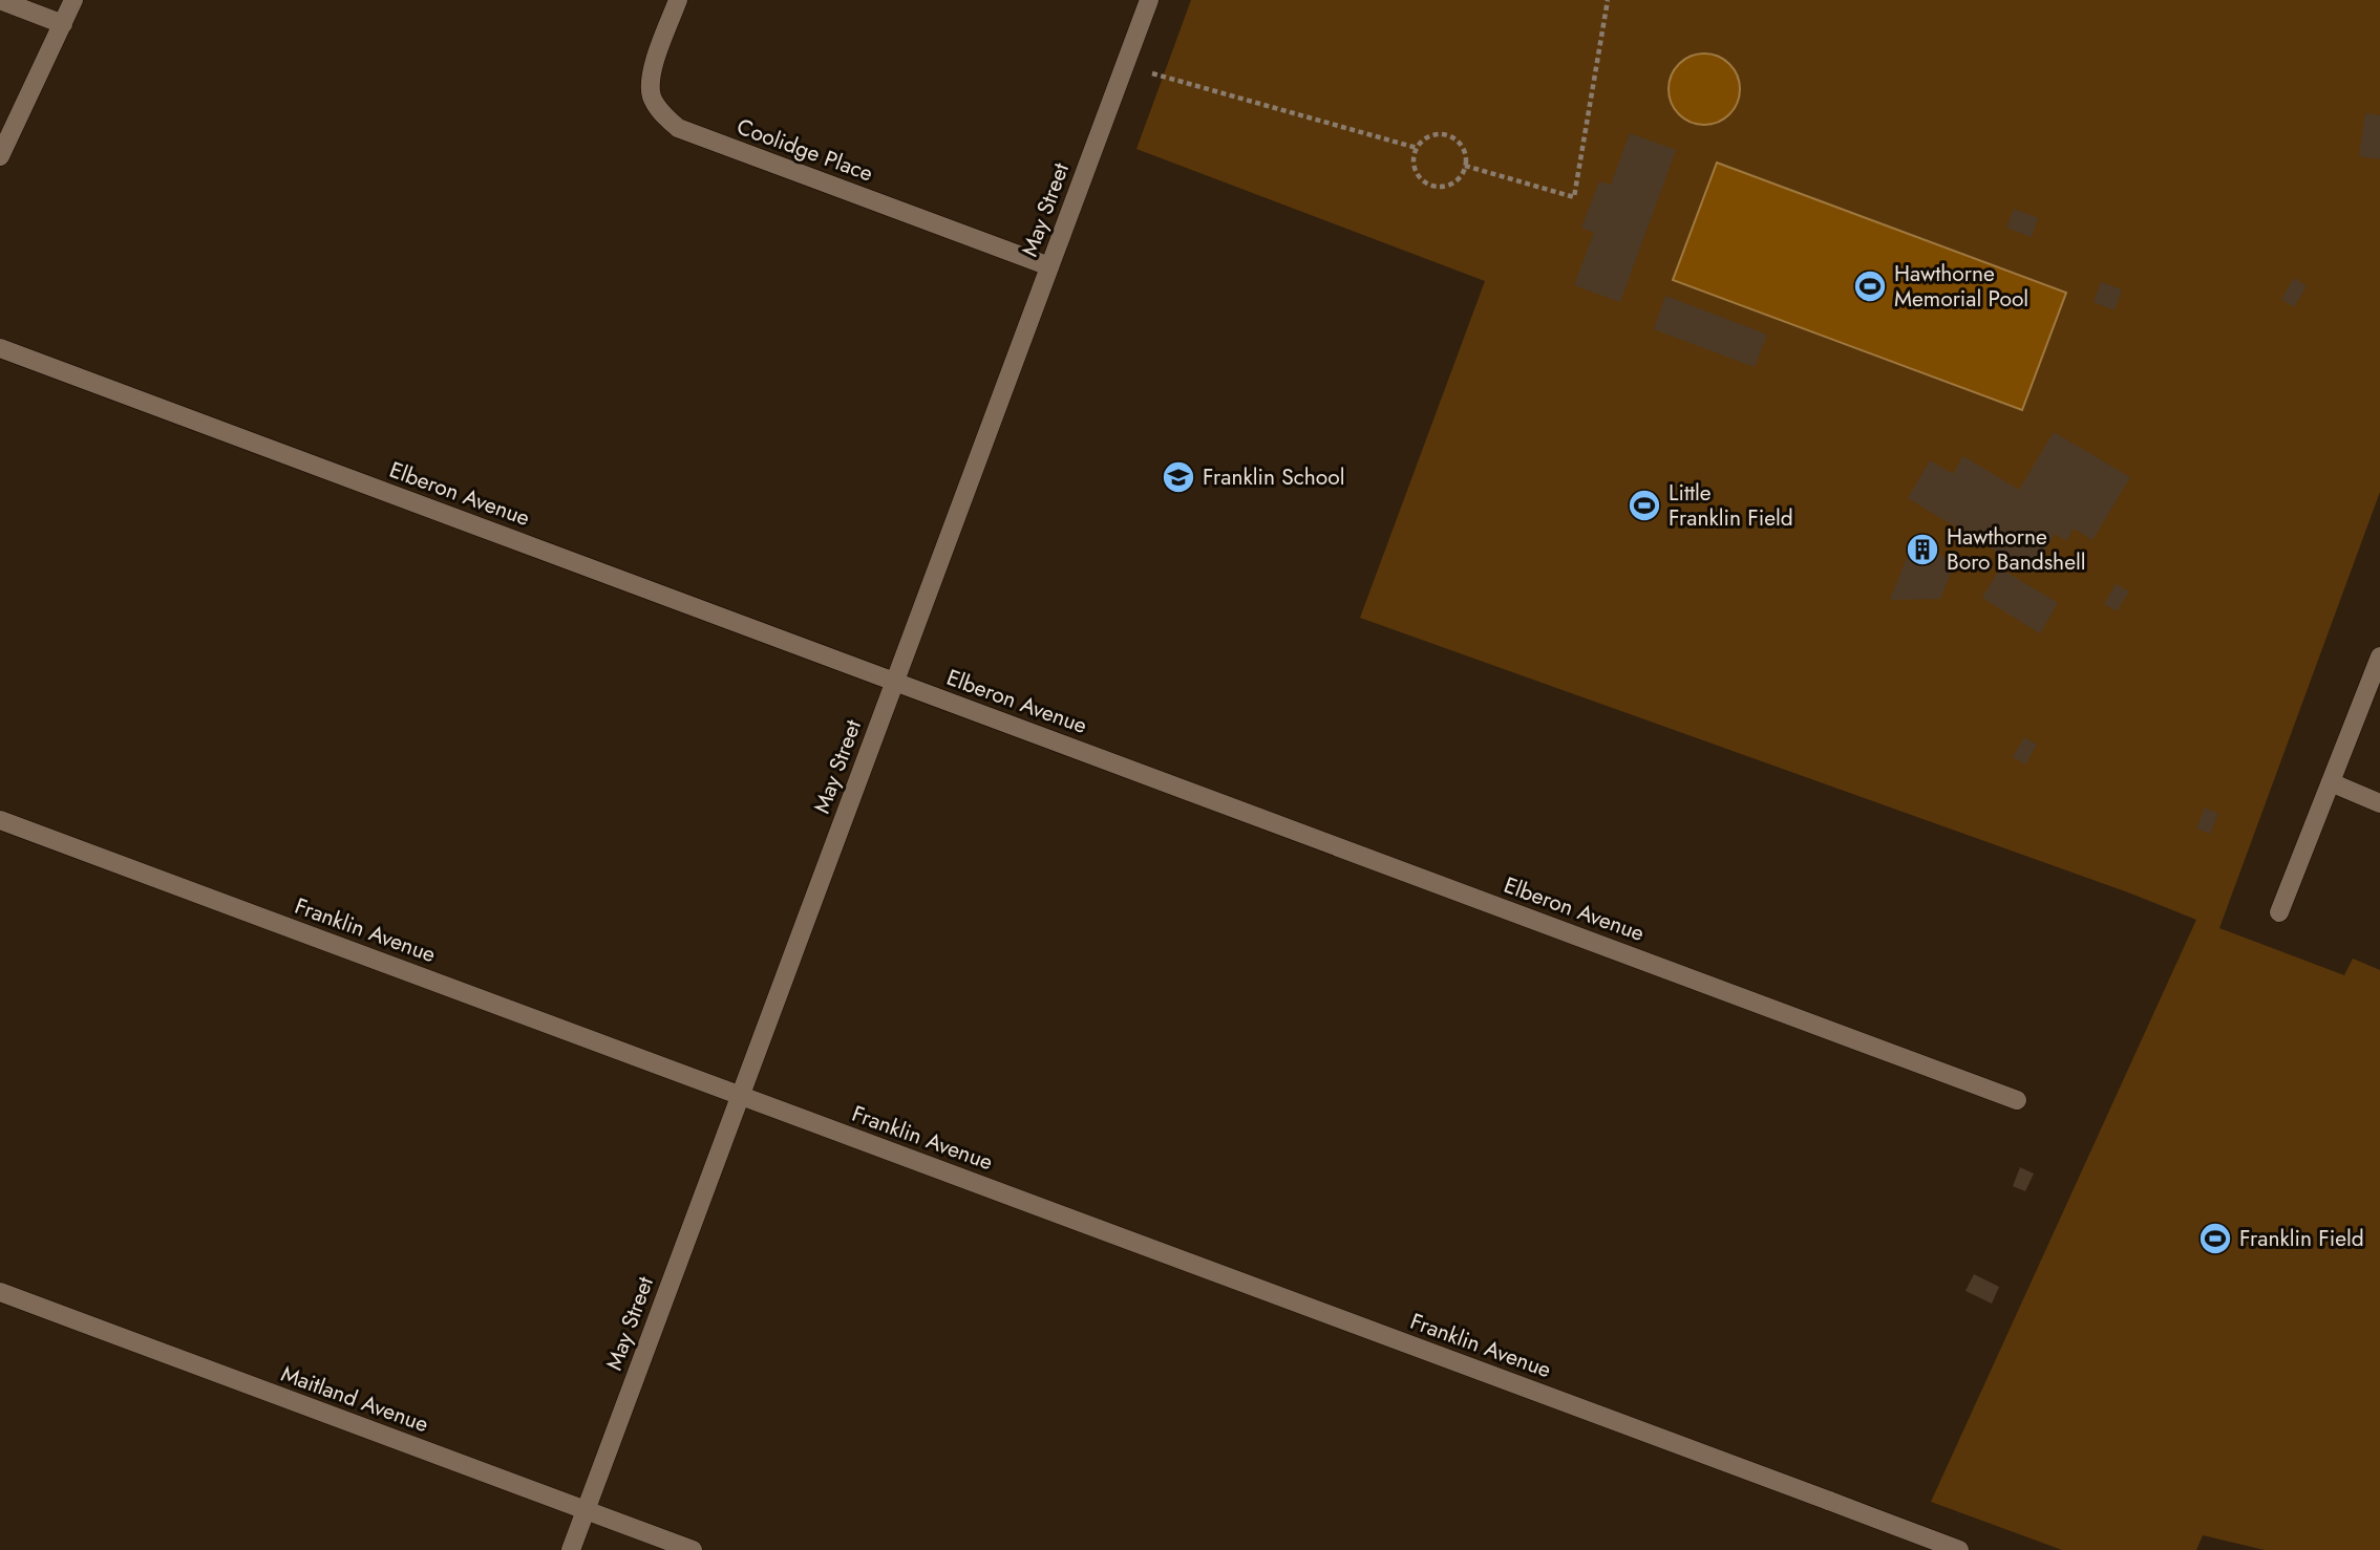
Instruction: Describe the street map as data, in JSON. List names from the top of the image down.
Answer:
{
  "streets": {
    "street": [
      "Coolidge Place",
      "May Street",
      "Elberon Avenue",
      "Franklin Avenue",
      "Maitland Avenue"
    ]
  },
  "crossings": [
    ["Coolidge Place", "May Street"],
    ["May Street", "Elberon Avenue"],
    ["May Street", "Franklin Avenue"],
    ["May Street", "Maitland Avenue"]
  ],
  "places": {
    "sports": ["Hawthorne Memorial Pool", "Little Franklin Field", "Franklin Field"],
    "school or university": ["Franklin School"],
    "building": ["Hawthorne Boro Bandshell"]
  }
}
